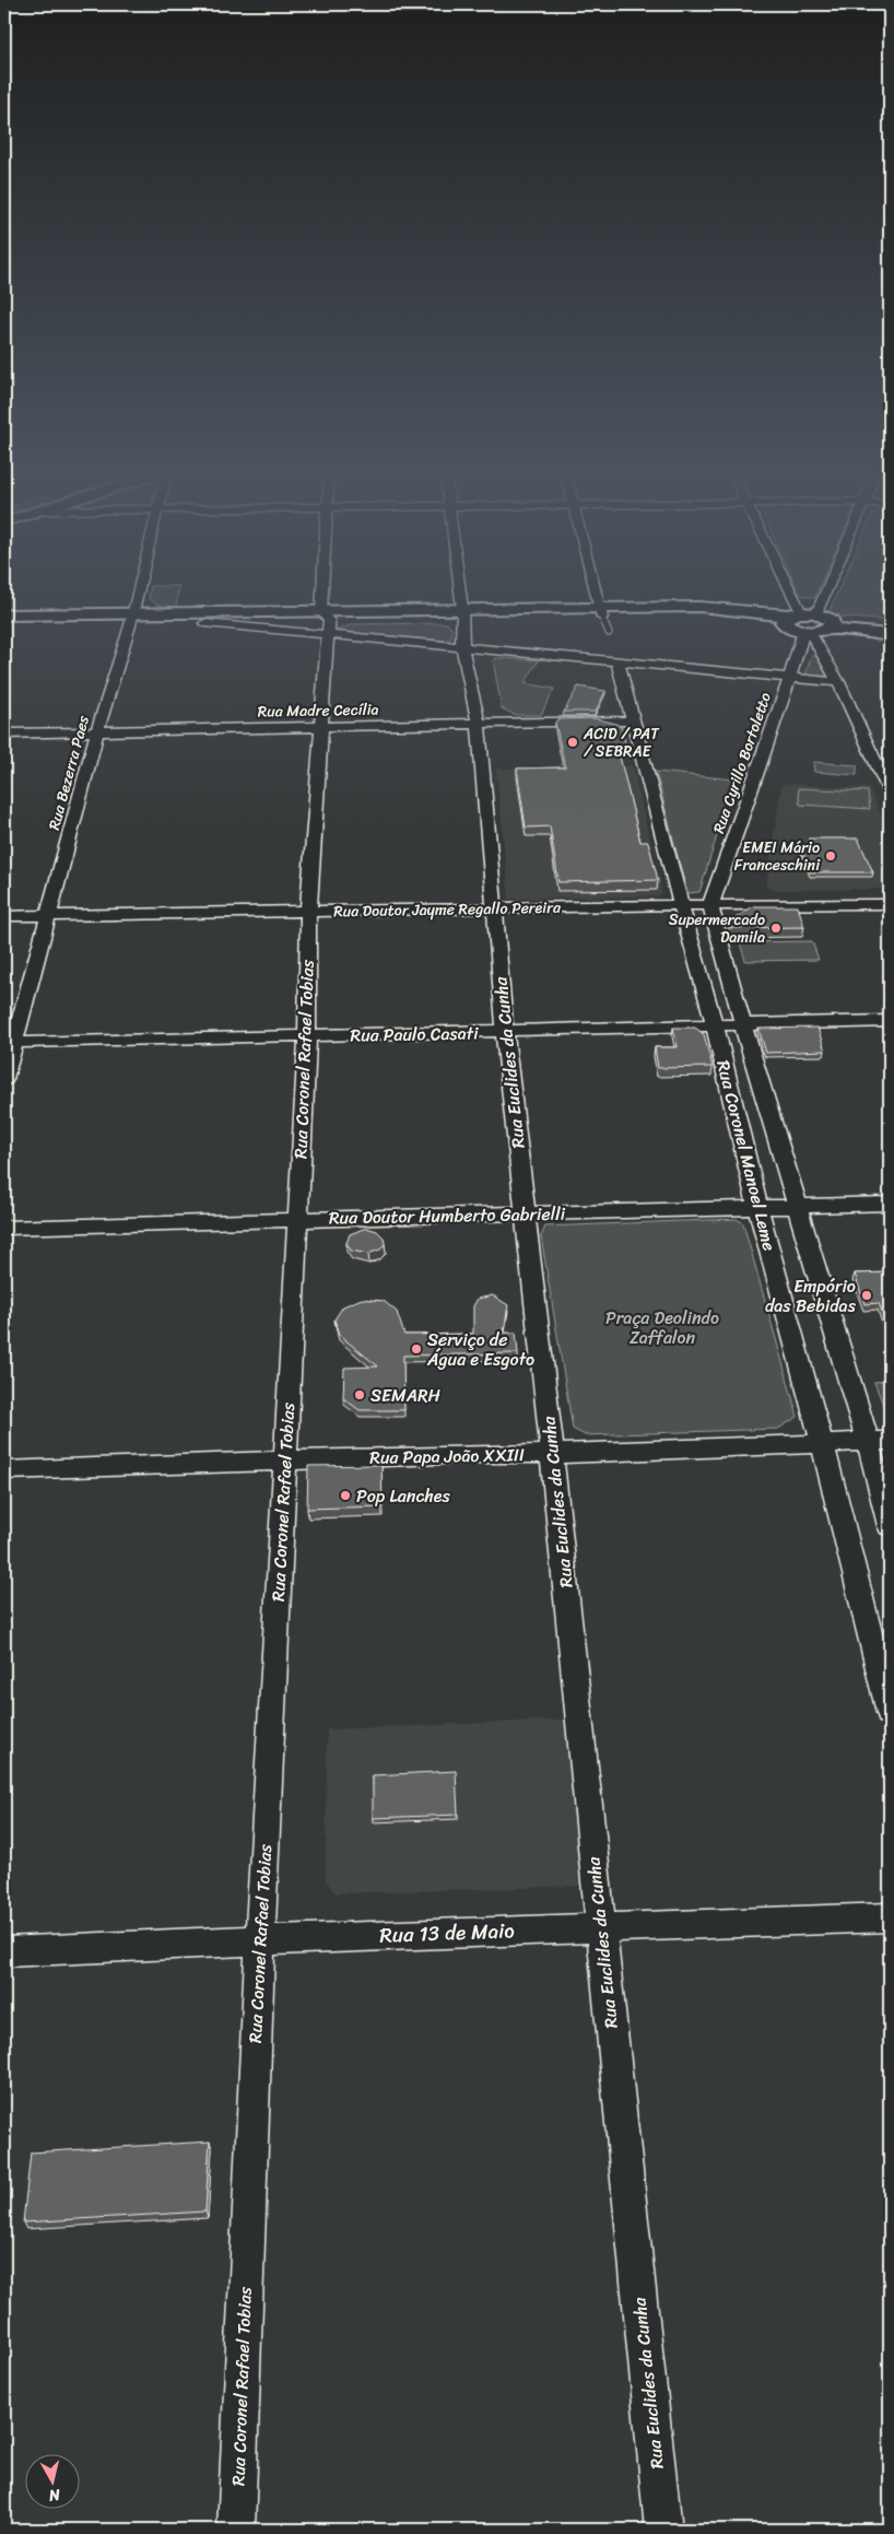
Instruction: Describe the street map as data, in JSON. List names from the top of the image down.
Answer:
{
  "streets": {
    "street": [
      "Rua Madre Cecília",
      "Rua Cyrillo Bortoletto",
      "Rua Bezerra Paes",
      "Rua Doutor Jayme Regallo Pereira",
      "Rua Paulo Casati",
      "Rua Coronel Rafael Tobias",
      "Rua Euclides da Cunha",
      "Rua Coronel Manoel Leme",
      "Rua Doutor Humberto Gabrielli",
      "Rua Papa João XXIII",
      "Rua 13 de Maio"
    ]
  },
  "crossings": [
    ["Rua Madre Cecília", "Rua Bezerra Paes"],
    ["Rua Madre Cecília", "Rua Coronel Rafael Tobias"],
    ["Rua Madre Cecília", "Rua Euclides da Cunha"],
    ["Rua Madre Cecília", "Rua Coronel Manoel Leme"],
    ["Rua Cyrillo Bortoletto", "Rua Doutor Jayme Regallo Pereira"],
    ["Rua Cyrillo Bortoletto", "Rua Coronel Manoel Leme"],
    ["Rua Bezerra Paes", "Rua Doutor Jayme Regallo Pereira"],
    ["Rua Bezerra Paes", "Rua Paulo Casati"],
    ["Rua Doutor Jayme Regallo Pereira", "Rua Coronel Rafael Tobias"],
    ["Rua Doutor Jayme Regallo Pereira", "Rua Euclides da Cunha"],
    ["Rua Doutor Jayme Regallo Pereira", "Rua Coronel Manoel Leme"],
    ["Rua Paulo Casati", "Rua Coronel Rafael Tobias"],
    ["Rua Paulo Casati", "Rua Euclides da Cunha"],
    ["Rua Paulo Casati", "Rua Coronel Manoel Leme"],
    ["Rua Coronel Rafael Tobias", "Rua Doutor Humberto Gabrielli"],
    ["Rua Coronel Rafael Tobias", "Rua Papa João XXIII"],
    ["Rua Coronel Rafael Tobias", "Rua 13 de Maio"],
    ["Rua Euclides da Cunha", "Rua Doutor Humberto Gabrielli"],
    ["Rua Euclides da Cunha", "Rua Papa João XXIII"],
    ["Rua Euclides da Cunha", "Rua 13 de Maio"],
    ["Rua Coronel Manoel Leme", "Rua Doutor Humberto Gabrielli"],
    ["Rua Coronel Manoel Leme", "Rua Papa João XXIII"]
  ],
  "parks": ["Praça Deolindo Zaffalon"],
  "places": [
    "ACID / PAT / SEBRAE",
    "EMEI Mário Franceschini",
    "Supermercado Damila",
    "Empório das Bebidas",
    "Serviço de Água e Esgoto",
    "SEMARH",
    "Pop Lanches"
  ],
  "north": "bottom"
}
